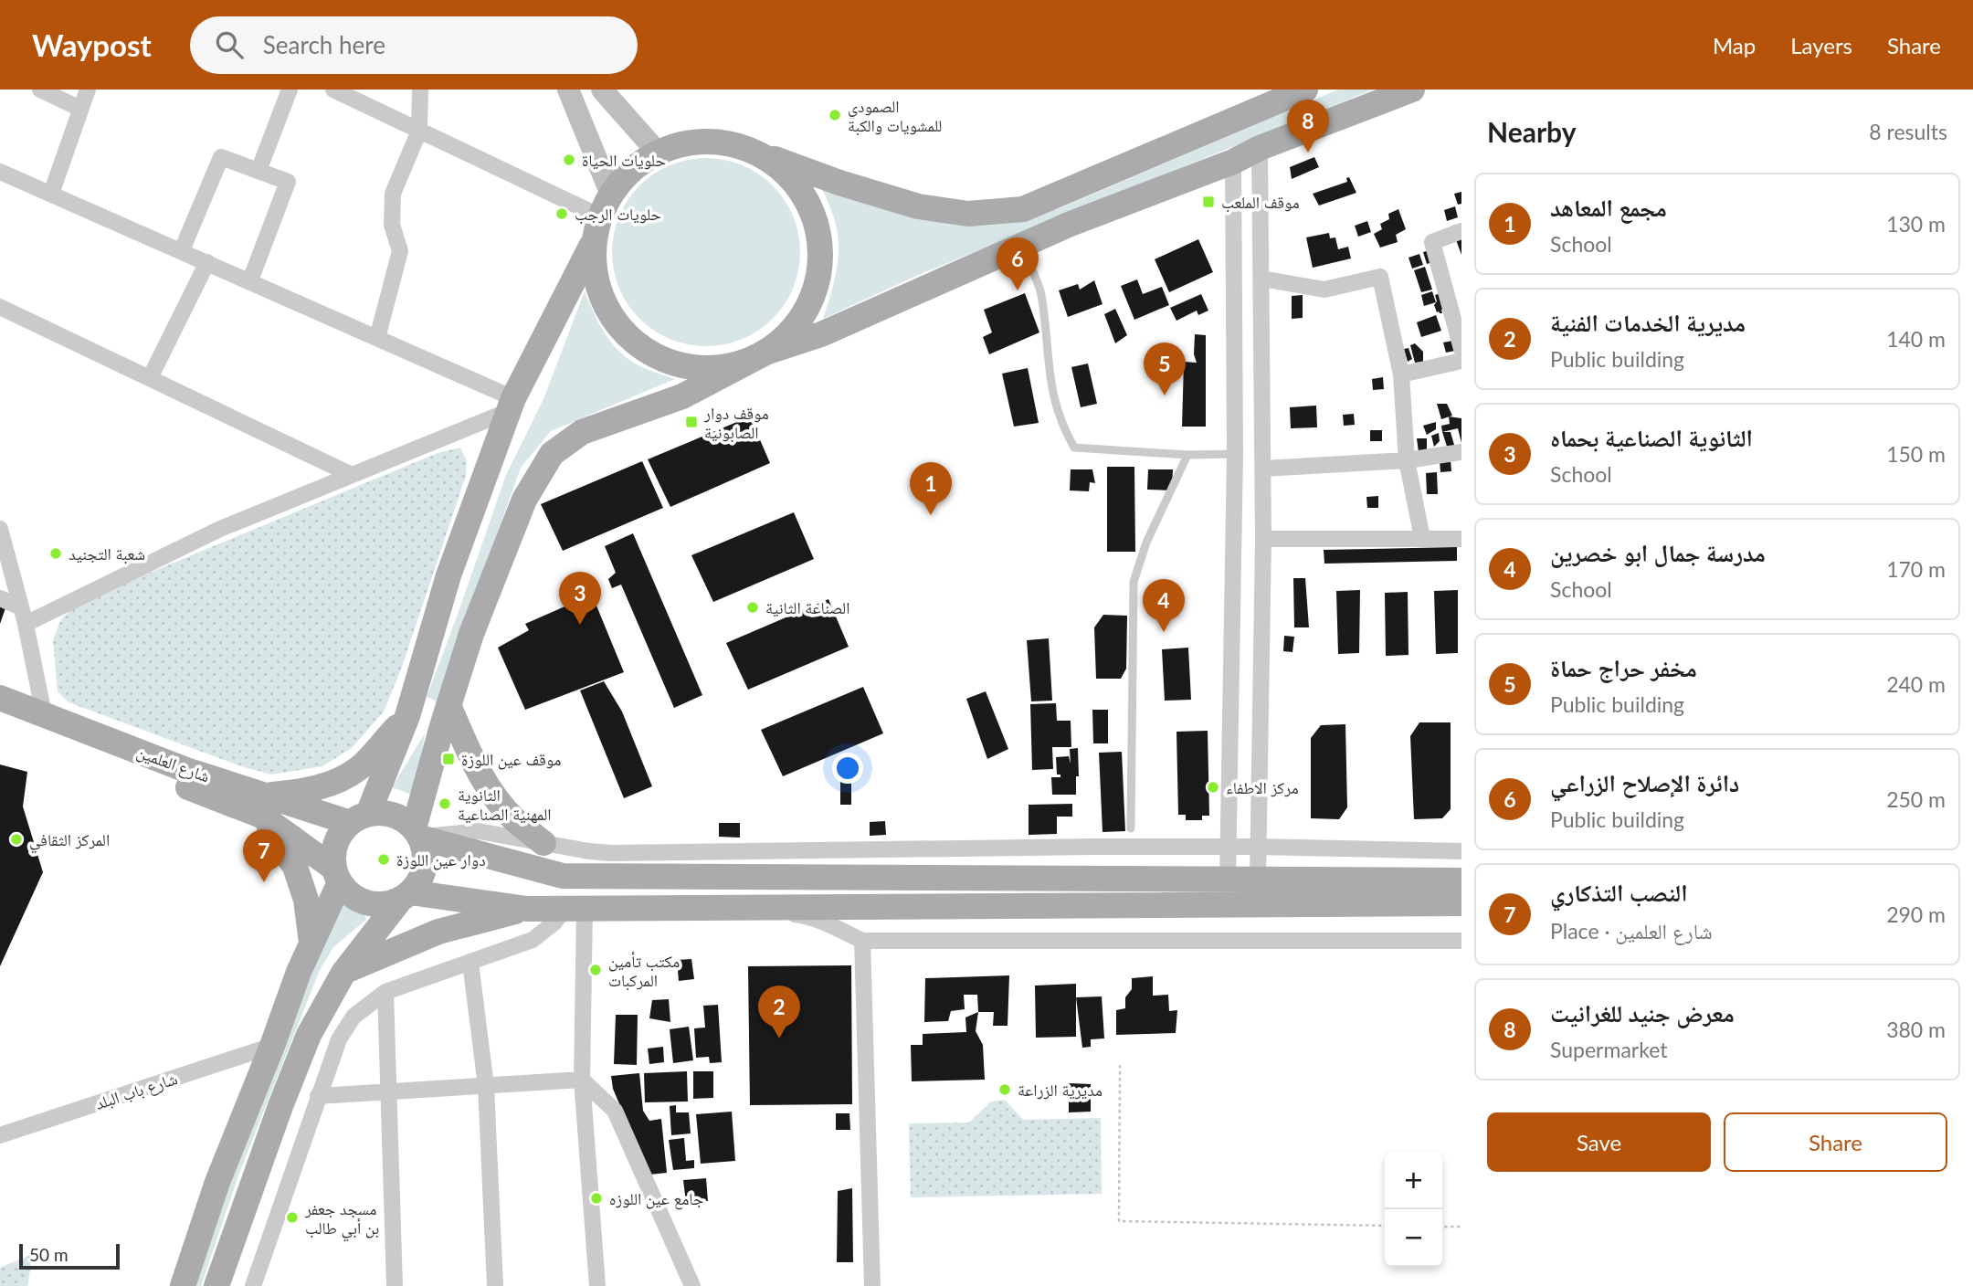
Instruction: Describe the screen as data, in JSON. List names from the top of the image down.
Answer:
{
  "streets": {
    "main road": ["شارع العلمين"],
    "street": ["شارع باب البلد"]
  },
  "places": {
    "other": [
      "الصمودي للمشويات والكبة",
      "حلويات الحياة",
      "حلويات الرجب",
      "شعبة التجنيد",
      "الصناعة الثانية",
      "مركز الاطفاء",
      "الثانوية المهنية الصناعية",
      "المركز الثقافي",
      "دوار عين اللوزة",
      "مكتب تأمين المركبات",
      "مديرية الزراعة",
      "جامع عين اللوزه",
      "مسجد جعفر بن أبي طالب"
    ],
    "transit": ["موقف الملعب", "موقف دوار الصابونية", "موقف عين اللوزة"]
  },
  "scale_bar": "50 m",
  "page": {
    "header": "Waypost",
    "search": "Search here",
    "nav": ["Map", "Layers", "Share"],
    "heading": ["Nearby", "8 results"],
    "pins": [
      "8",
      "6",
      "5",
      "1",
      "3",
      "4",
      "7",
      "2"
    ],
    "list": [
      {
        "mark": "1",
        "name": "مجمع المعاهد",
        "note": "School",
        "value": "130 m"
      },
      {
        "mark": "2",
        "name": "مديرية الخدمات الفنية",
        "note": "Public building",
        "value": "140 m"
      },
      {
        "mark": "3",
        "name": "الثانوية الصناعية بحماه",
        "note": "School",
        "value": "150 m"
      },
      {
        "mark": "4",
        "name": "مدرسة جمال ابو خصرين",
        "note": "School",
        "value": "170 m"
      },
      {
        "mark": "5",
        "name": "مخفر حراج حماة",
        "note": "Public building",
        "value": "240 m"
      },
      {
        "mark": "6",
        "name": "دائرة الإصلاح الزراعي",
        "note": "Public building",
        "value": "250 m"
      },
      {
        "mark": "7",
        "name": "النصب التذكاري",
        "note": "Place · شارع العلمين",
        "value": "290 m"
      },
      {
        "mark": "8",
        "name": "معرض جنيد للغرانيت",
        "note": "Supermarket",
        "value": "380 m"
      }
    ],
    "buttons": ["Save", "Share"],
    "map_buttons": ["+", "−"],
    "scale": "50 m"
  }
}
